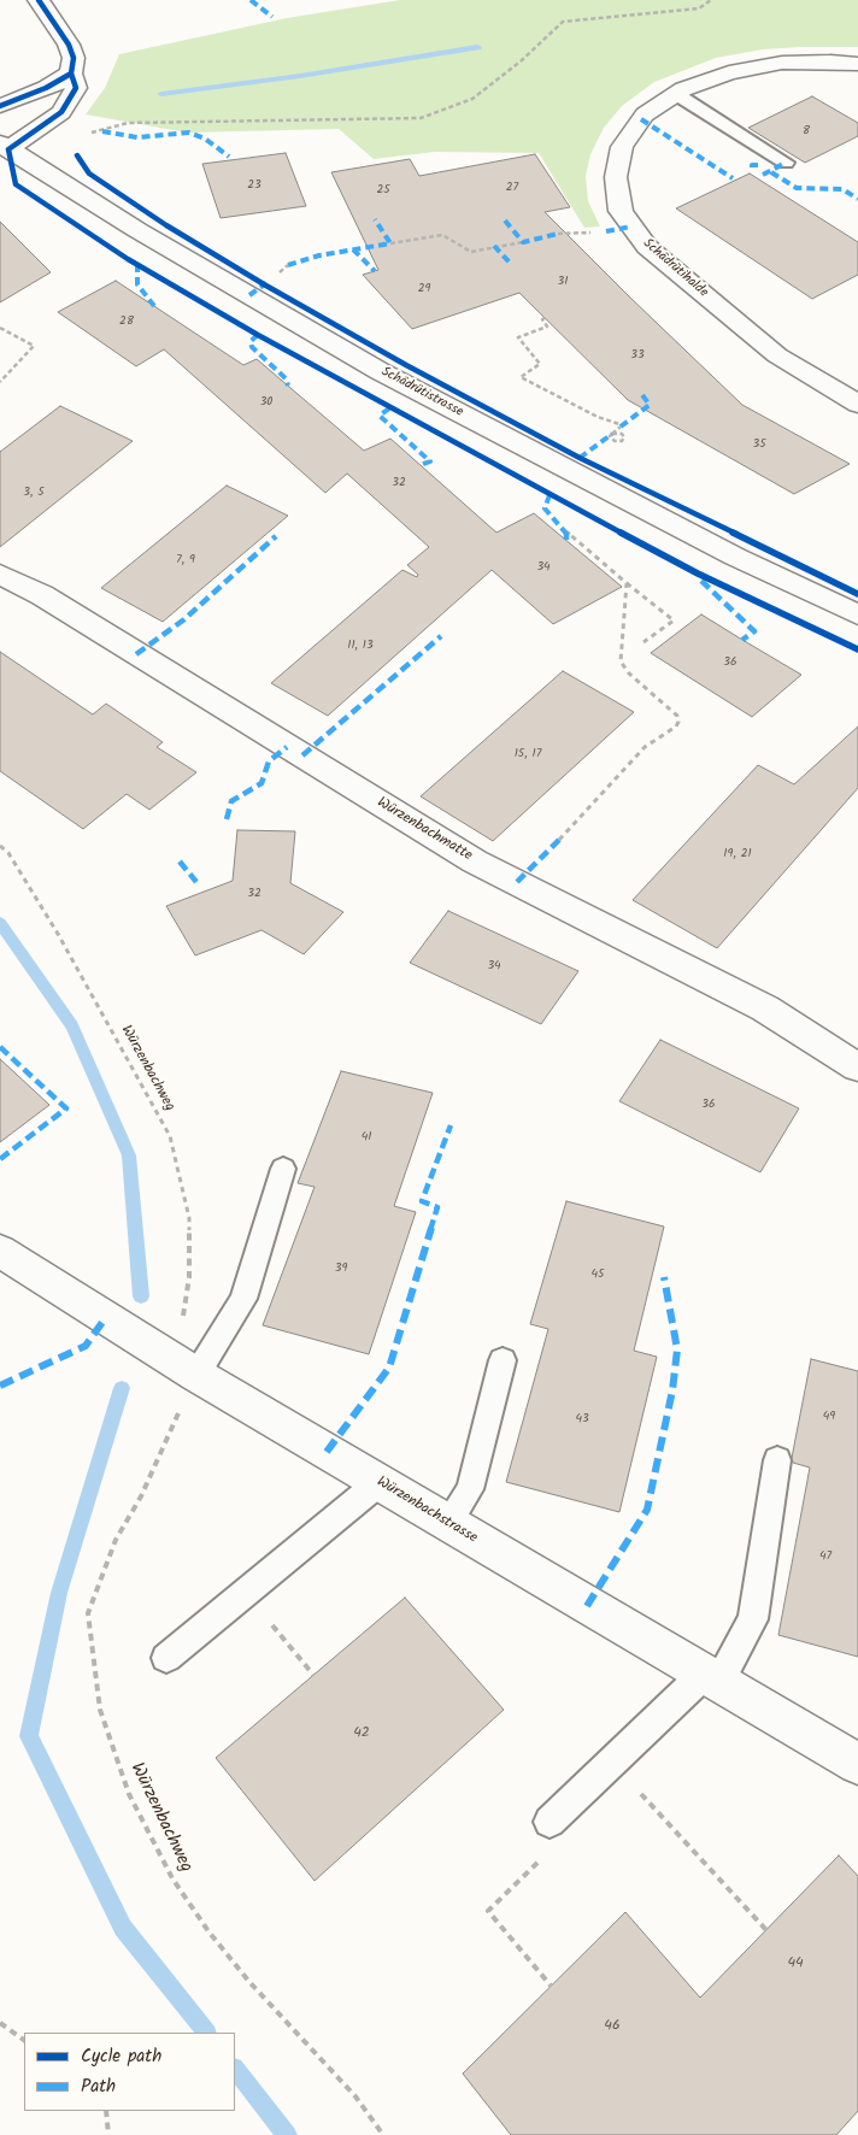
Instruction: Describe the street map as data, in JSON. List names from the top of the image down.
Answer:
{
  "streets": {
    "street": [
      "Schädrütihalde",
      "Schädrütistrasse",
      "Würzenbachmatte",
      "Würzenbachstrasse"
    ],
    "path": ["Würzenbachweg"]
  },
  "crossings": [
    ["Würzenbachweg", "Würzenbachstrasse"]
  ],
  "house_numbers": [
    "8",
    "23",
    "27",
    "25",
    "31",
    "29",
    "28",
    "33",
    "30",
    "35",
    "32",
    "3, 5",
    "7, 9",
    "34",
    "11, 13",
    "36",
    "15, 17",
    "19, 21",
    "32",
    "34",
    "36",
    "41",
    "39",
    "45",
    "49",
    "43",
    "47",
    "42",
    "44",
    "46"
  ],
  "legend": ["Cycle path", "Path"]
}
